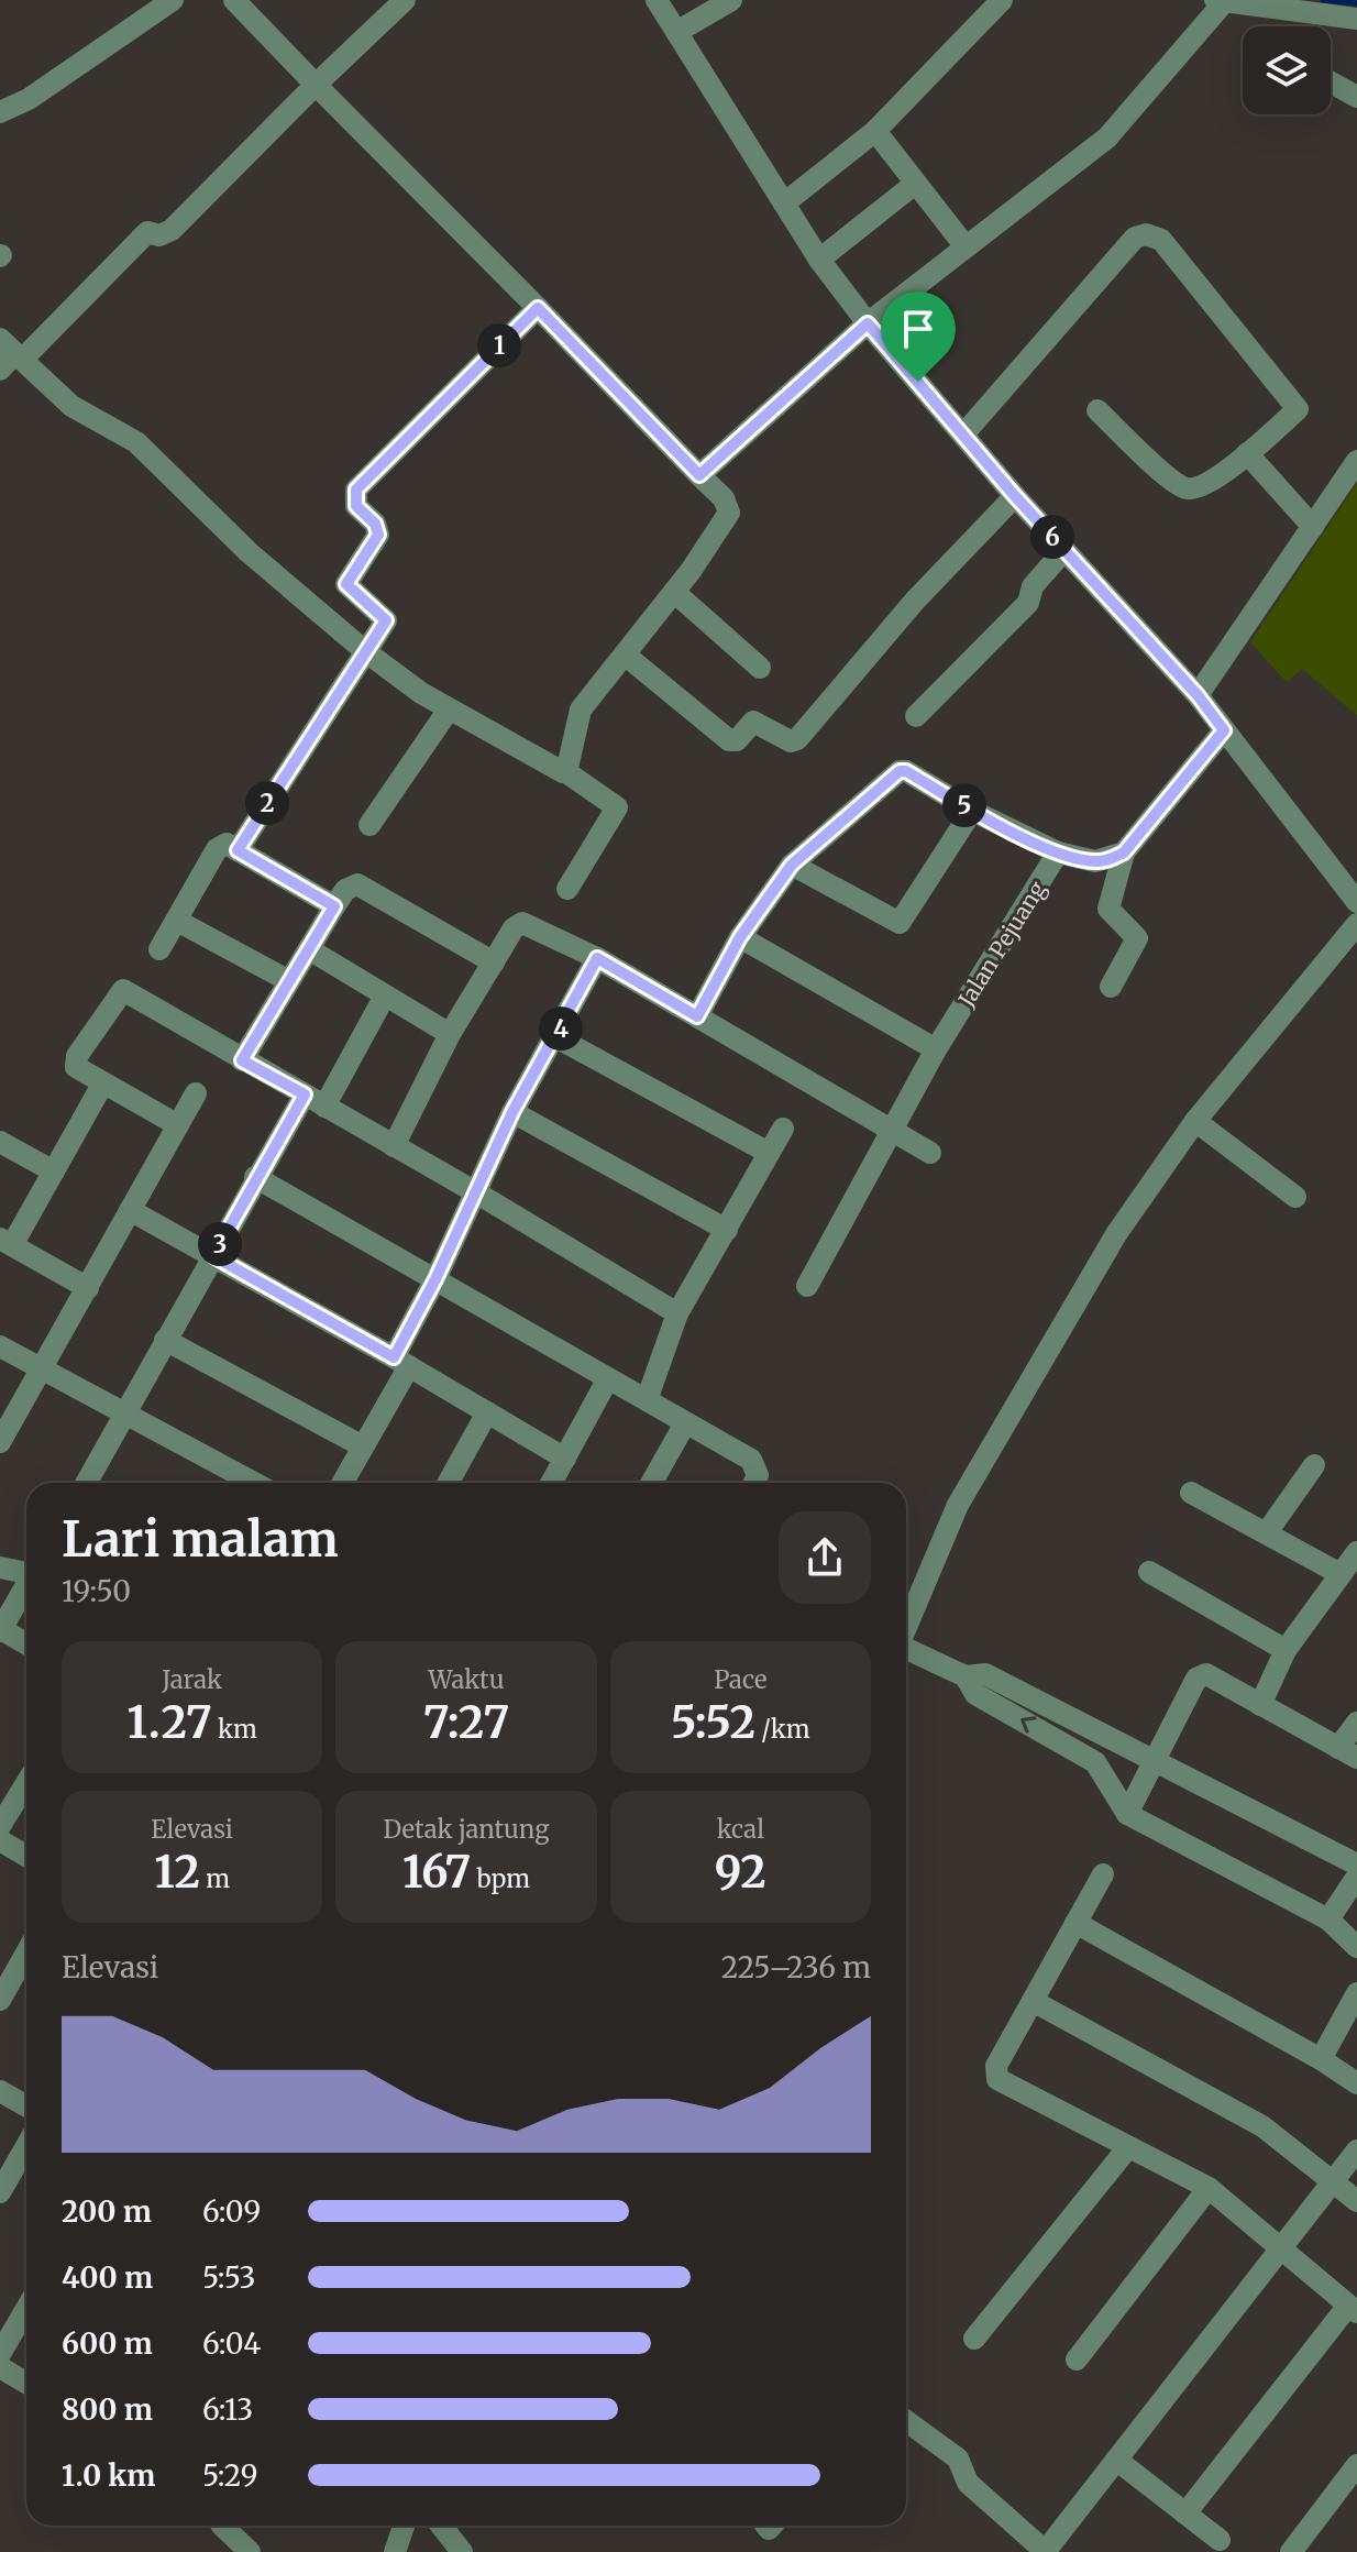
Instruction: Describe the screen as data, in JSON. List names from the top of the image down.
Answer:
{
  "streets": {
    "street": ["Jalan Pejuang"]
  },
  "page": {
    "pins": [
      "1",
      "6",
      "2",
      "5",
      "4",
      "3"
    ],
    "heading": ["Lari malam", "19:50"],
    "stats": [
      ["Jarak", "1.27 km"],
      ["Waktu", "7:27"],
      ["Pace", "5:52 /km"],
      ["Elevasi", "12 m"],
      ["Detak jantung", "167 bpm"],
      ["kcal", "92"]
    ],
    "chart": ["Elevasi", "225–236 m"],
    "list": [
      {
        "name": "200 m",
        "note": "6:09"
      },
      {
        "name": "400 m",
        "note": "5:53"
      },
      {
        "name": "600 m",
        "note": "6:04"
      },
      {
        "name": "800 m",
        "note": "6:13"
      },
      {
        "name": "1.0 km",
        "note": "5:29"
      }
    ]
  }
}
